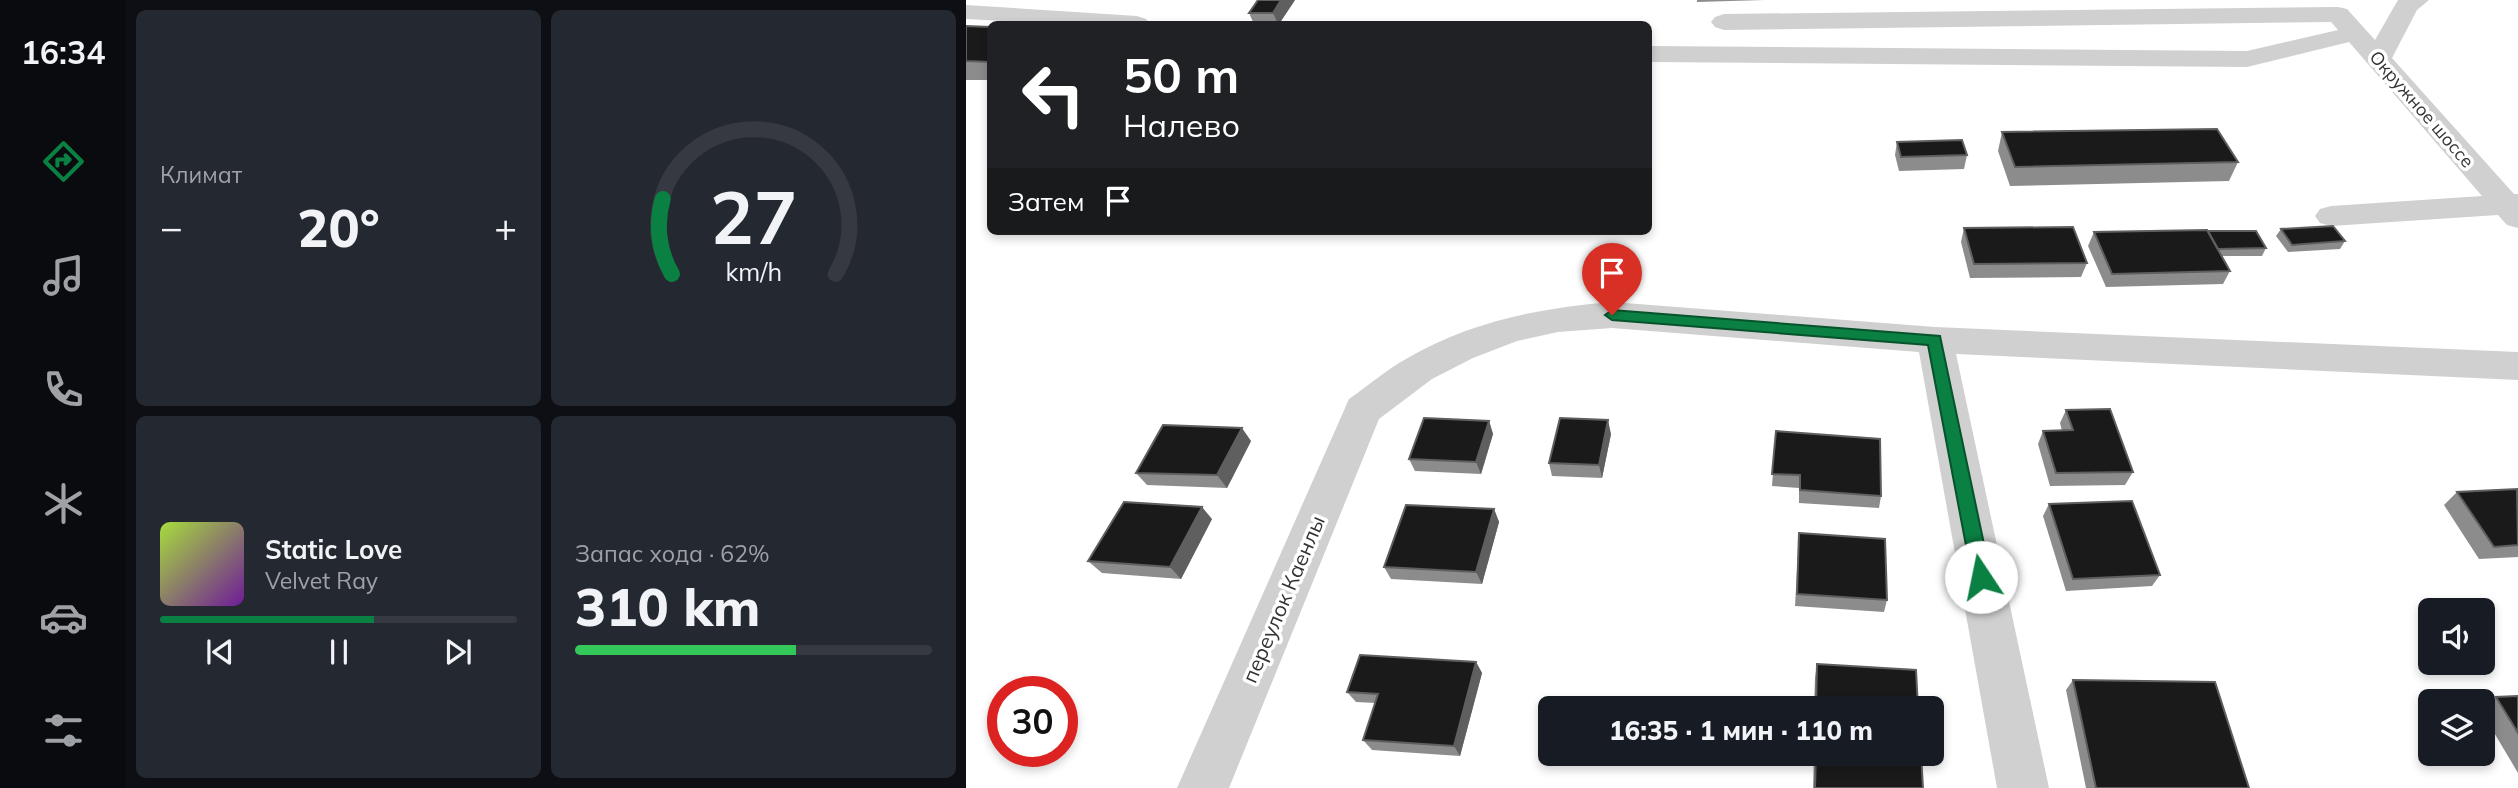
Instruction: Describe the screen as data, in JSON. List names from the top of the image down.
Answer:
{
  "streets": {
    "street": ["Окружное шоссе", "переулок Каенлы"]
  },
  "page": {
    "tabs": "16:34",
    "tile": [
      "Климат",
      ["Запас хода · 62%", "310 km"]
    ],
    "turn": ["50 m", "Налево"],
    "then": "Затем",
    "heat": ["−", "20°", "+"],
    "song": ["Static Love", "Velvet Ray"],
    "limit": "30",
    "trip": "16:35 · 1 мин · 110 m",
    "gauge": ["27", "km/h"]
  }
}
